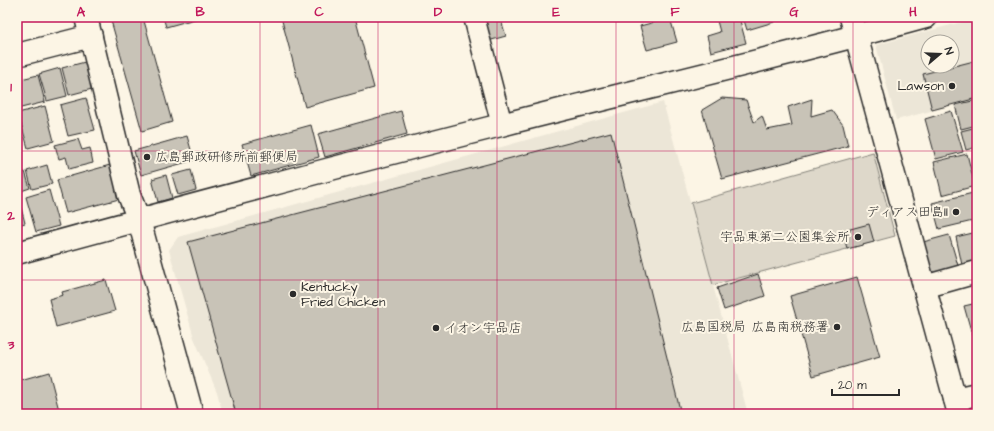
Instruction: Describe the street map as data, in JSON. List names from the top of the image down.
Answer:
{
  "places": [
    "Lawson",
    "広島郵政研修所前郵便局",
    "ディアス田島II",
    "宇品東第二公園集会所",
    "Kentucky Fried Chicken",
    "広島国税局 広島南税務署",
    "イオン宇品店"
  ],
  "scale_bar": "20 m",
  "north": "right",
  "grid": {
    "columns": [
      "A",
      "B",
      "C",
      "D",
      "E",
      "F",
      "G",
      "H"
    ],
    "rows": ["1", "2", "3"]
  }
}
